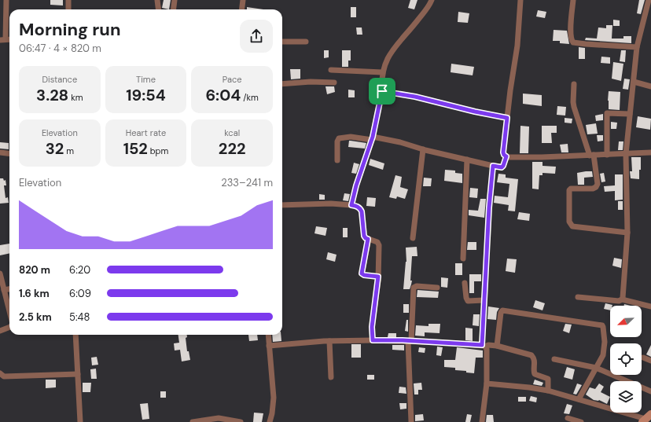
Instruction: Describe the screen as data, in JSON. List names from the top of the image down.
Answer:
{
  "north": "bottom left",
  "page": {
    "heading": ["Morning run", "06:47 · 4 × 820 m"],
    "stats": [
      ["Distance", "3.28 km"],
      ["Time", "19:54"],
      ["Pace", "6:04 /km"],
      ["Elevation", "32 m"],
      ["Heart rate", "152 bpm"],
      ["kcal", "222"]
    ],
    "chart": ["Elevation", "233–241 m"],
    "list": [
      {
        "name": "820 m",
        "note": "6:20"
      },
      {
        "name": "1.6 km",
        "note": "6:09"
      },
      {
        "name": "2.5 km",
        "note": "5:48"
      }
    ]
  }
}
